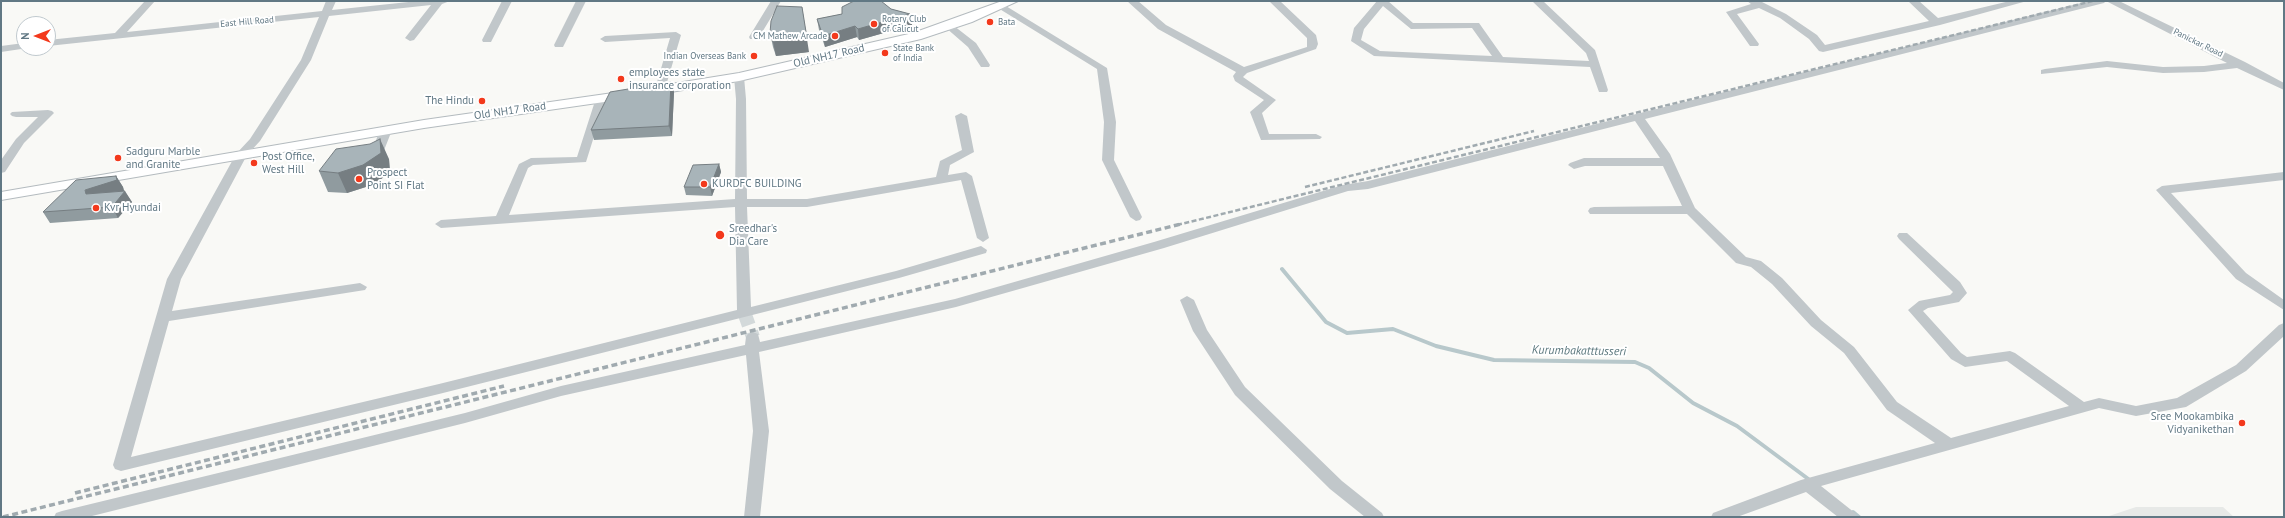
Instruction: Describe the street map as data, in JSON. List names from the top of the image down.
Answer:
{
  "streets": {
    "main road": ["Old NH17 Road"],
    "street": ["East Hill Road", "Panickar Road"]
  },
  "water": ["Kurumbakatttusseri"],
  "places": [
    "Bata",
    "Rotary Club of Calicut",
    "CM Mathew Arcade",
    "State Bank of India",
    "Indian Overseas Bank",
    "employees state insurance corporation",
    "The Hindu",
    "Sadguru Marble and Granite",
    "Post Office, West Hill",
    "Prospect Point SI Flat",
    "KURDFC BUILDING",
    "Kvr Hyundai",
    "Sreedhar's Dia Care",
    "Sree Mookambika Vidyanikethan"
  ],
  "north": "left"
}
